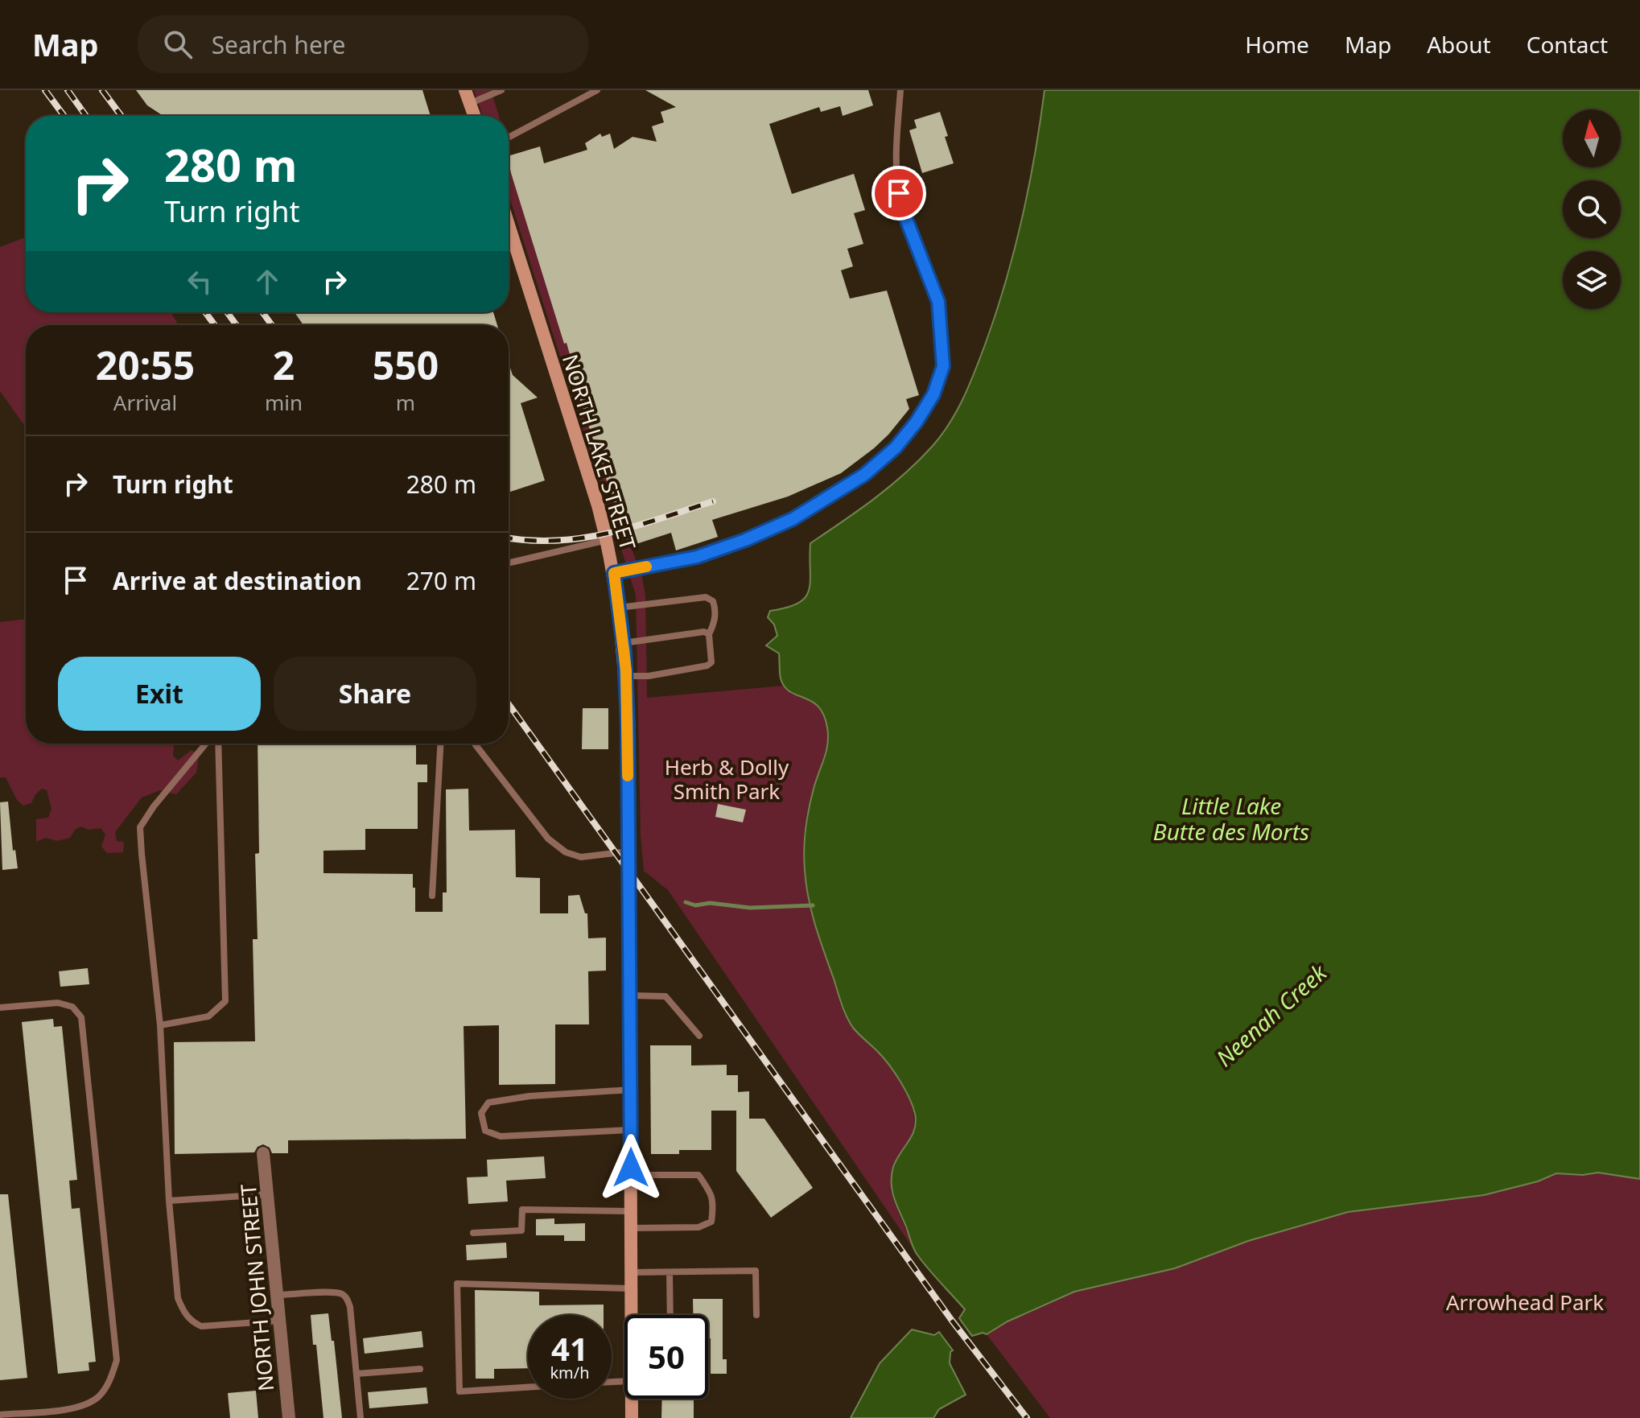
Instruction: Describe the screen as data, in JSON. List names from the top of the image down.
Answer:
{
  "streets": {
    "main road": ["NORTH LAKE STREET"],
    "street": ["NORTH JOHN STREET"]
  },
  "water": ["Little Lake Butte des Morts", "Neenah Creek"],
  "parks": ["Herb & Dolly Smith Park", "Arrowhead Park"],
  "north": "top",
  "page": {
    "header": "Map",
    "search": "Search here",
    "nav": [
      "Home",
      "Map",
      "About",
      "Contact"
    ],
    "turn": ["280 m", "Turn right"],
    "eta": [
      "20:55",
      "Arrival",
      "2",
      "min",
      "550",
      "m"
    ],
    "list": [
      {
        "name": "Turn right",
        "value": "280 m"
      },
      {
        "name": "Arrive at destination",
        "value": "270 m"
      }
    ],
    "buttons": ["Exit", "Share"],
    "speed": "41 km/h",
    "limit": "50"
  }
}
